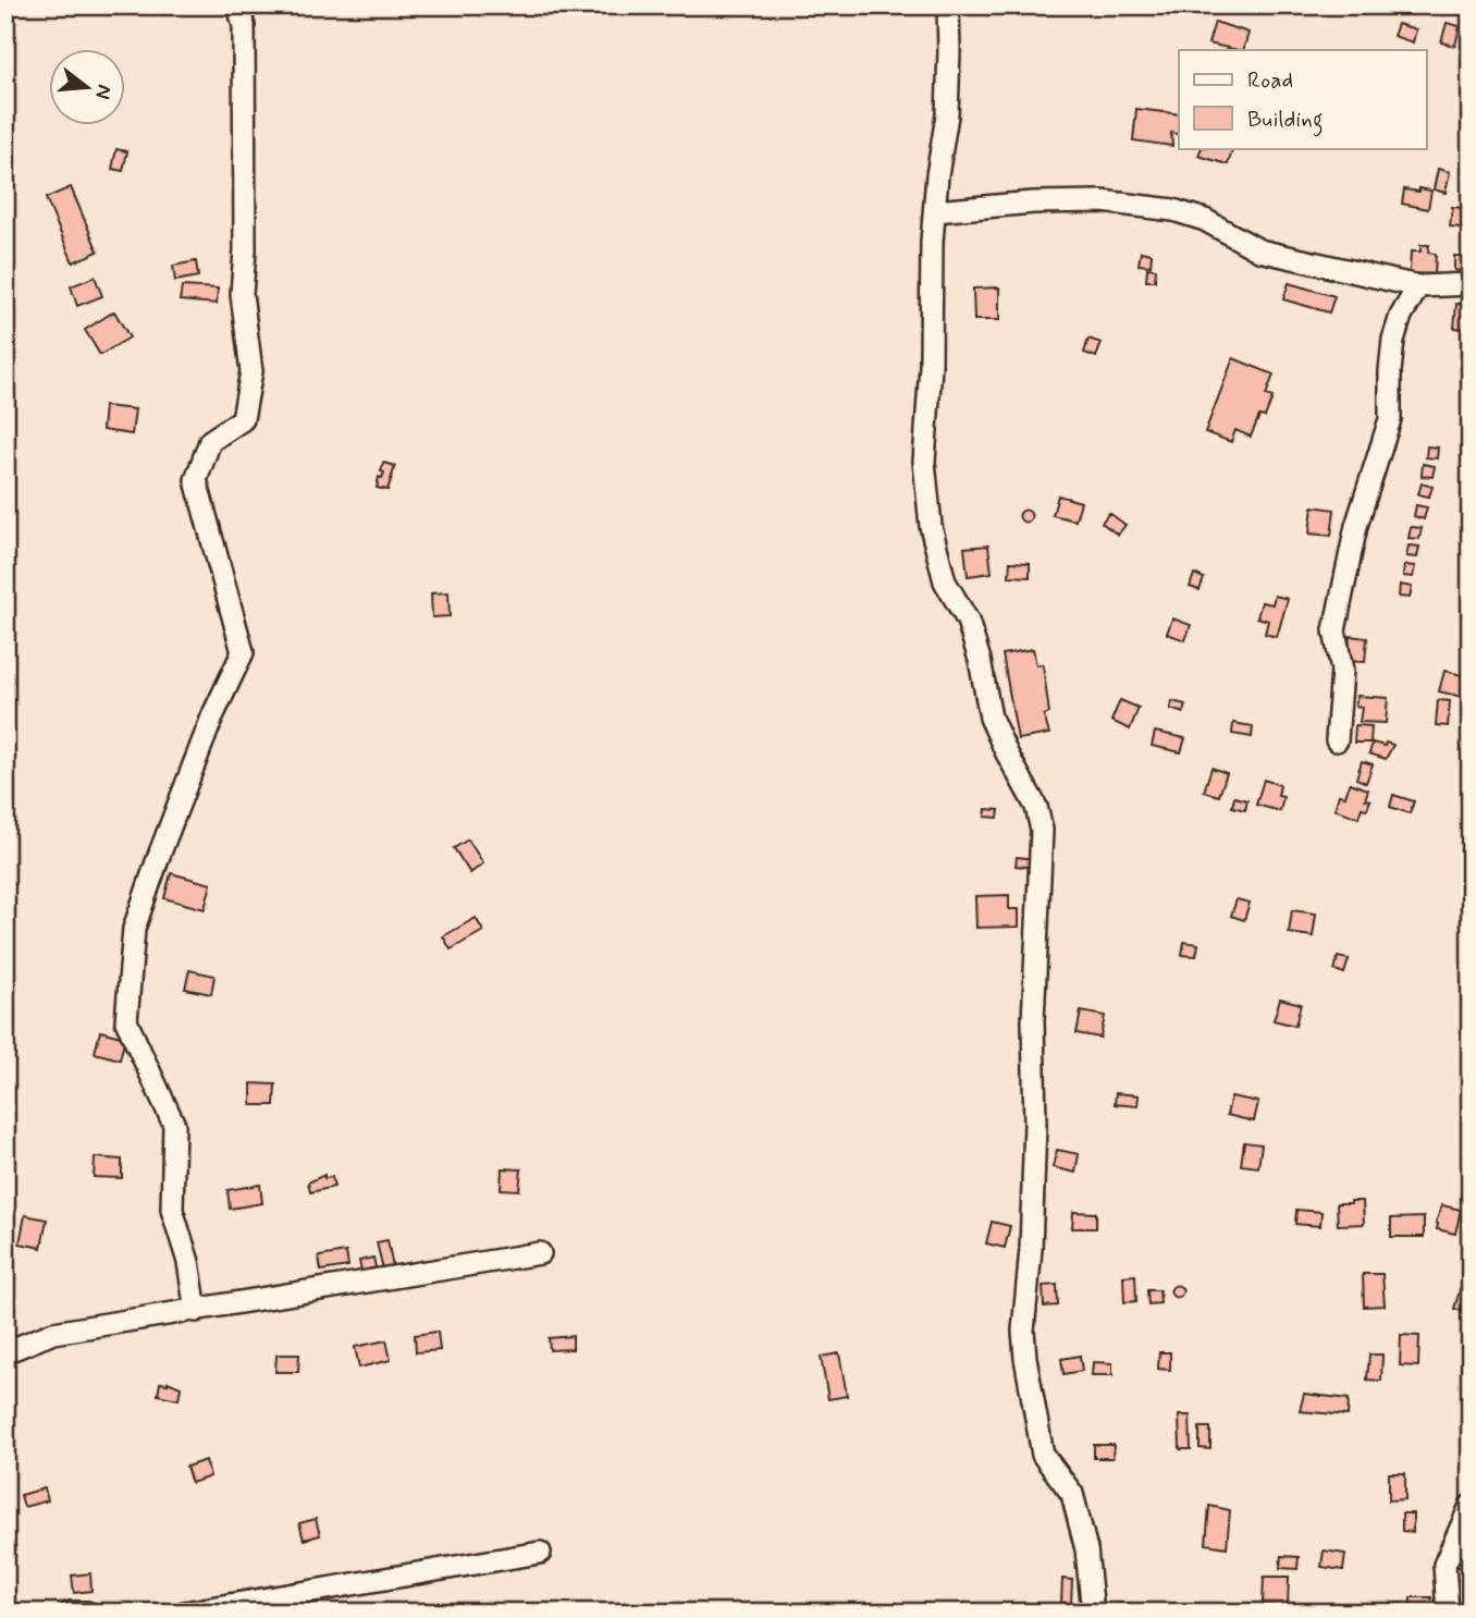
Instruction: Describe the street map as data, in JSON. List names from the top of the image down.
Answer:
{
  "legend": ["Road", "Building"],
  "north": "right"
}
